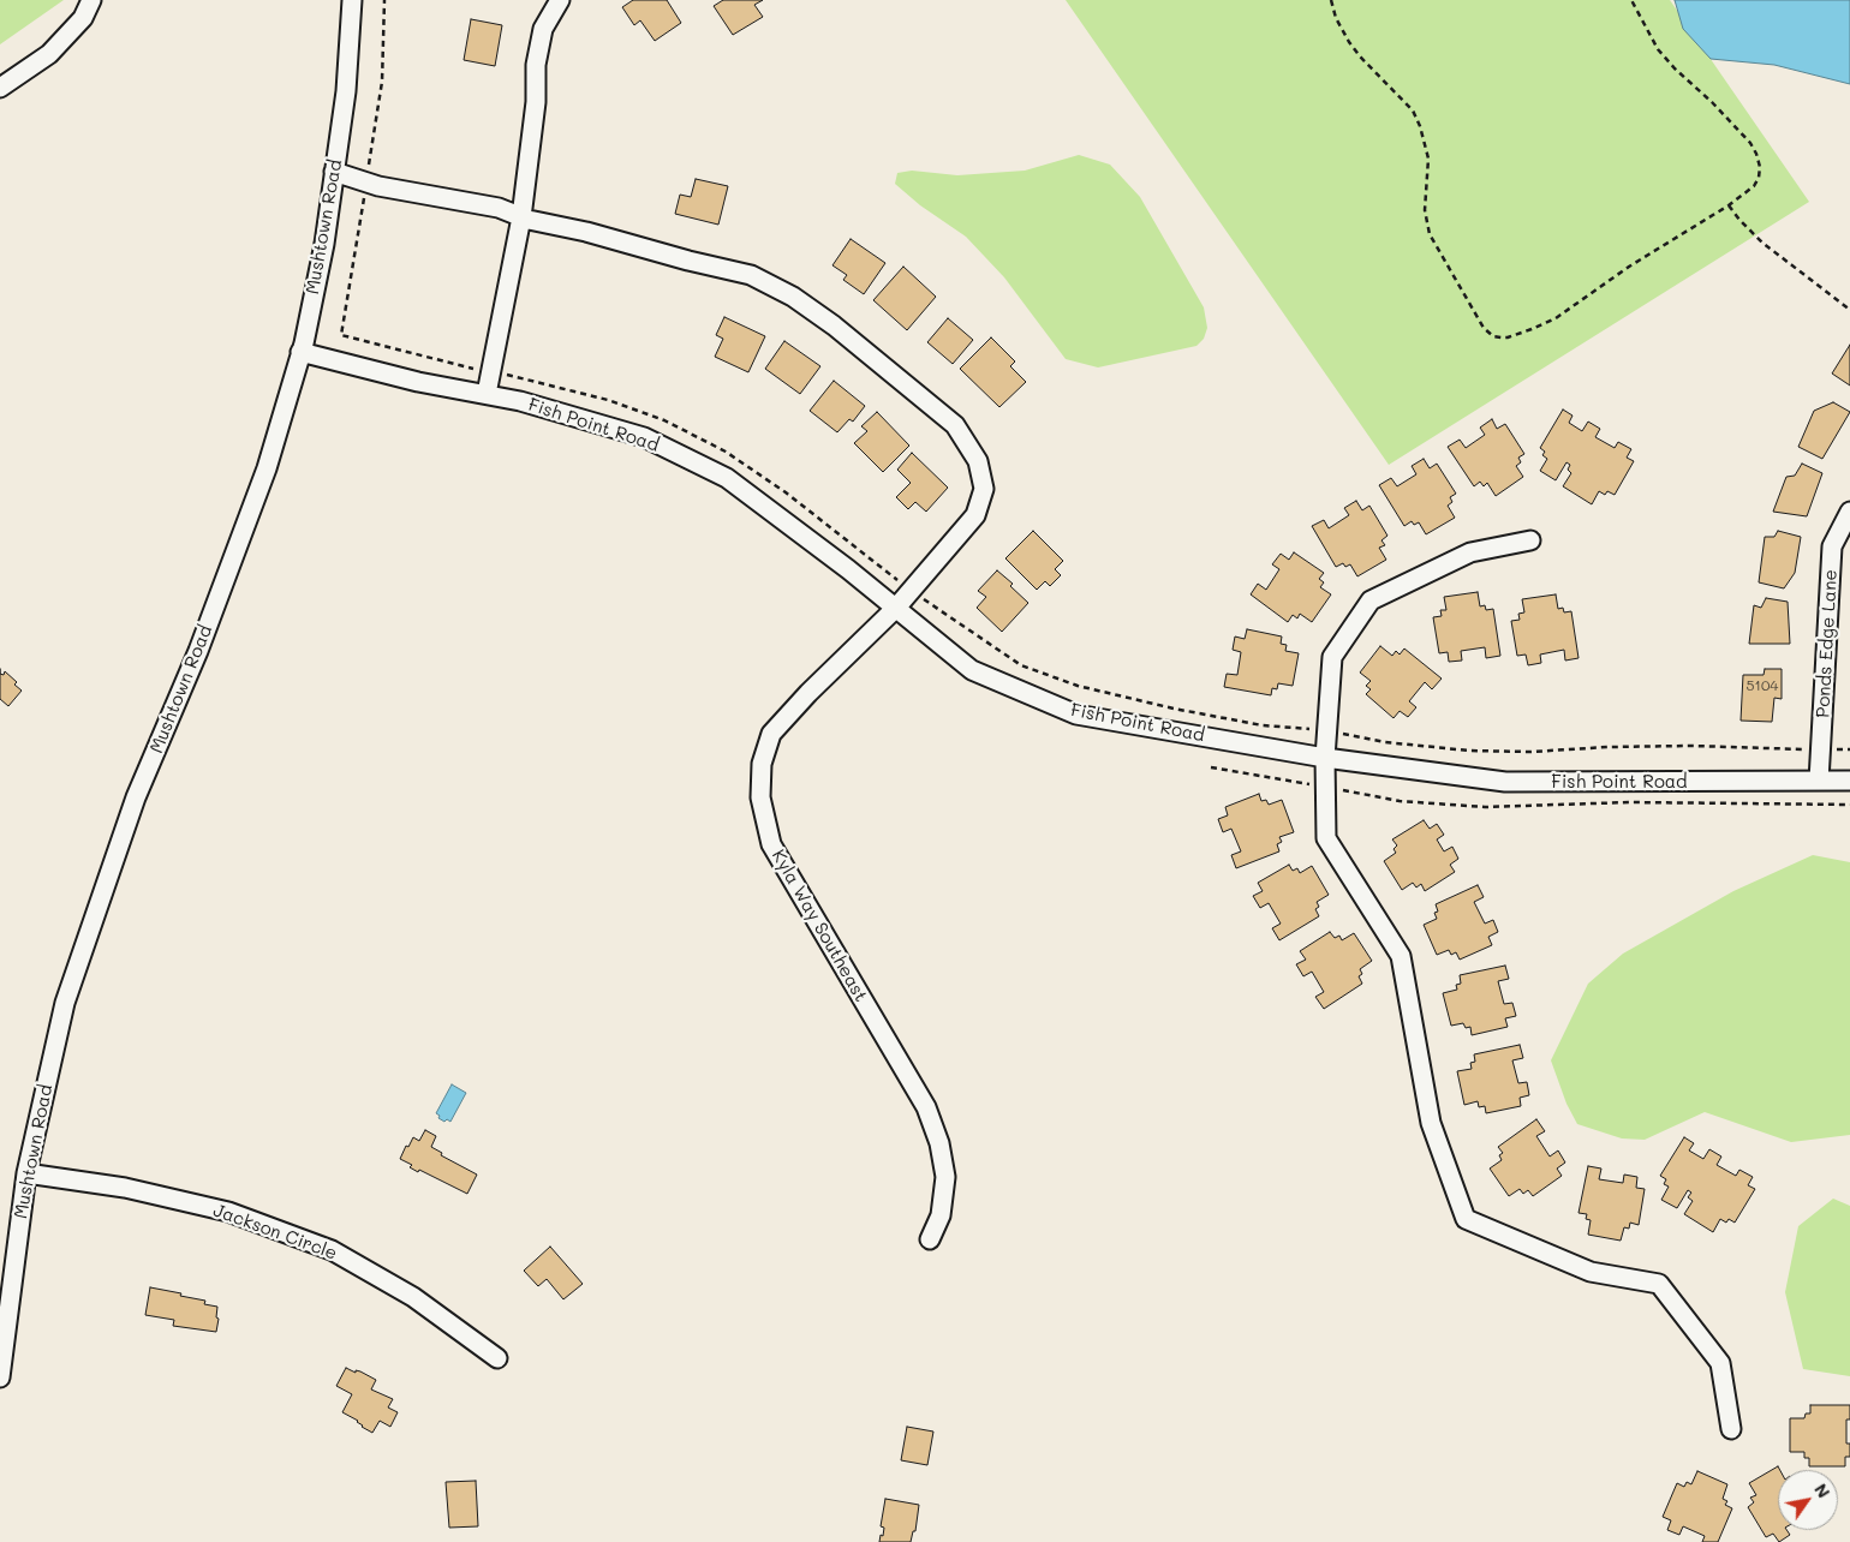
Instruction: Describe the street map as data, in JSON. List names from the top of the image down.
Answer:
{
  "streets": {
    "street": [
      "Mushtown Road",
      "Fish Point Road",
      "Ponds Edge Lane",
      "Kyla Way Southeast",
      "Jackson Circle"
    ]
  },
  "crossings": [
    ["Mushtown Road", "Fish Point Road"],
    ["Mushtown Road", "Kyla Way Southeast"],
    ["Mushtown Road", "Jackson Circle"],
    ["Fish Point Road", "Ponds Edge Lane"],
    ["Fish Point Road", "Kyla Way Southeast"]
  ],
  "house_numbers": ["5104"],
  "north": "top right"
}
